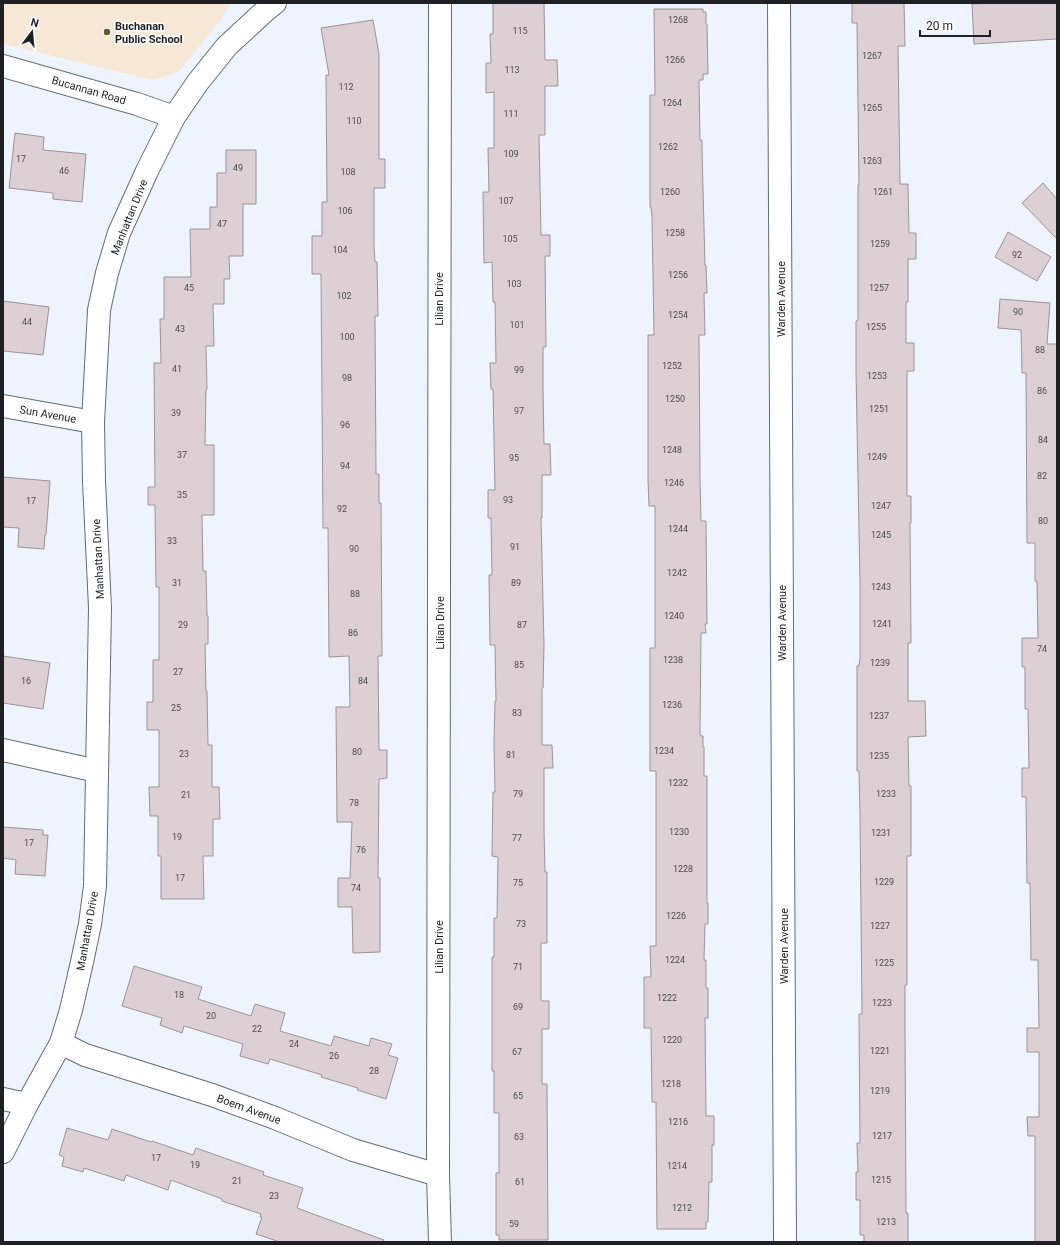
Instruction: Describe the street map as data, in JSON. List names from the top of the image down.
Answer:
{
  "streets": {
    "street": [
      "Bucannan Road",
      "Manhattan Drive",
      "Lilian Drive",
      "Warden Avenue",
      "Sun Avenue",
      "Boem Avenue"
    ]
  },
  "crossings": [
    ["Bucannan Road", "Manhattan Drive"],
    ["Manhattan Drive", "Sun Avenue"],
    ["Manhattan Drive", "Boem Avenue"],
    ["Lilian Drive", "Boem Avenue"]
  ],
  "places": ["Buchanan Public School"],
  "house_numbers": [
    "1268",
    "115",
    "1267",
    "1266",
    "113",
    "112",
    "1264",
    "1265",
    "111",
    "110",
    "1262",
    "109",
    "17",
    "1263",
    "49",
    "46",
    "108",
    "1260",
    "1261",
    "107",
    "106",
    "47",
    "1258",
    "105",
    "1259",
    "104",
    "92",
    "1256",
    "103",
    "45",
    "1257",
    "102",
    "90",
    "1254",
    "44",
    "101",
    "1255",
    "43",
    "100",
    "88",
    "1252",
    "41",
    "99",
    "1253",
    "98",
    "86",
    "1250",
    "1251",
    "97",
    "39",
    "96",
    "84",
    "1248",
    "37",
    "1249",
    "95",
    "94",
    "82",
    "1246",
    "35",
    "93",
    "17",
    "1247",
    "92",
    "80",
    "1244",
    "1245",
    "33",
    "91",
    "90",
    "1242",
    "31",
    "89",
    "1243",
    "88",
    "1240",
    "1241",
    "29",
    "87",
    "86",
    "74",
    "1238",
    "1239",
    "85",
    "27",
    "16",
    "84",
    "1236",
    "25",
    "83",
    "1237",
    "1234",
    "80",
    "23",
    "81",
    "1235",
    "1232",
    "79",
    "1233",
    "21",
    "78",
    "1230",
    "1231",
    "19",
    "77",
    "17",
    "76",
    "1228",
    "17",
    "1229",
    "75",
    "74",
    "1226",
    "73",
    "1227",
    "1224",
    "1225",
    "71",
    "18",
    "1222",
    "1223",
    "69",
    "20",
    "22",
    "1220",
    "24",
    "1221",
    "67",
    "26",
    "28",
    "1218",
    "1219",
    "65",
    "1216",
    "1217",
    "63",
    "17",
    "19",
    "1214",
    "1215",
    "21",
    "61",
    "23",
    "1212",
    "1213",
    "59"
  ],
  "scale_bar": "20 m",
  "north": "top"
}
